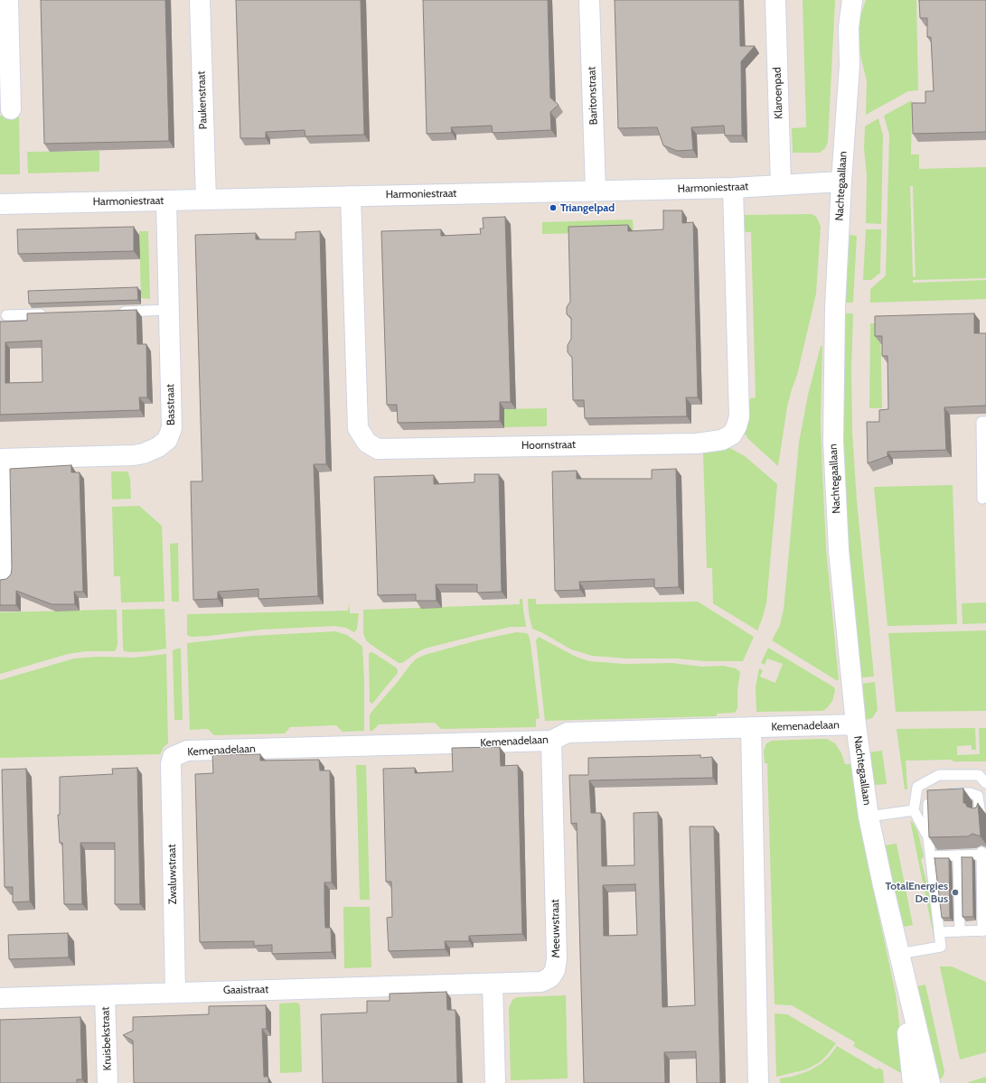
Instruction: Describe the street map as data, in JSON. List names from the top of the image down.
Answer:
{
  "streets": {
    "street": [
      "Klaroenpad",
      "Baritonstraat",
      "Paukenstraat",
      "Nachtegaallaan",
      "Harmoniestraat",
      "Basstraat",
      "Hoornstraat",
      "Kemenadelaan",
      "Zwaluwstraat",
      "Meeuwstraat",
      "Gaaistraat",
      "Kruisbekstraat"
    ]
  },
  "crossings": [
    ["Klaroenpad", "Harmoniestraat"],
    ["Baritonstraat", "Harmoniestraat"],
    ["Paukenstraat", "Harmoniestraat"],
    ["Nachtegaallaan", "Harmoniestraat"],
    ["Nachtegaallaan", "Kemenadelaan"],
    ["Harmoniestraat", "Basstraat"],
    ["Harmoniestraat", "Hoornstraat"],
    ["Kemenadelaan", "Zwaluwstraat"],
    ["Kemenadelaan", "Meeuwstraat"],
    ["Zwaluwstraat", "Gaaistraat"],
    ["Meeuwstraat", "Gaaistraat"],
    ["Gaaistraat", "Kruisbekstraat"]
  ],
  "places": ["Triangelpad", "TotalEnergies De Bus"]
}
